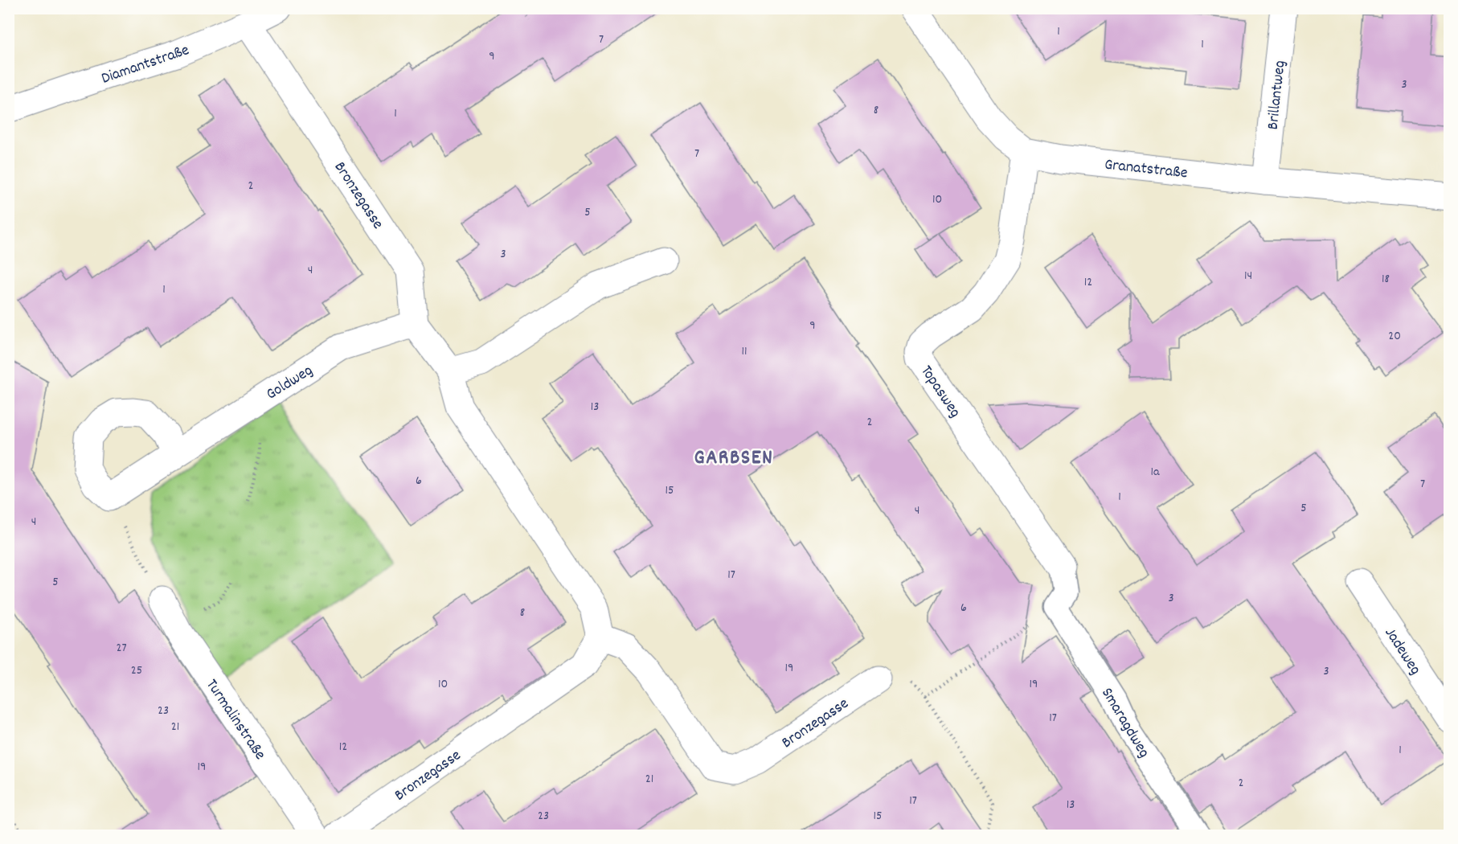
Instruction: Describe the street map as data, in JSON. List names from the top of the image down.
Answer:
{
  "streets": {
    "street": [
      "Diamantstraße",
      "Brillantweg",
      "Granatstraße",
      "Bronzegasse",
      "Goldweg",
      "Topasweg",
      "Jadeweg",
      "Turmalinstraße"
    ],
    "lane": ["Smaragdweg"]
  },
  "crossings": [
    ["Diamantstraße", "Bronzegasse"],
    ["Brillantweg", "Granatstraße"],
    ["Granatstraße", "Topasweg"],
    ["Bronzegasse", "Goldweg"],
    ["Topasweg", "Smaragdweg"]
  ],
  "districts": ["GARBSEN"],
  "house_numbers": [
    "1",
    "7",
    "1",
    "9",
    "3",
    "8",
    "1",
    "7",
    "2",
    "10",
    "5",
    "3",
    "4",
    "14",
    "18",
    "12",
    "1",
    "9",
    "20",
    "11",
    "13",
    "2",
    "1a",
    "6",
    "7",
    "15",
    "1",
    "5",
    "4",
    "4",
    "17",
    "5",
    "3",
    "6",
    "8",
    "27",
    "19",
    "25",
    "3",
    "10",
    "19",
    "23",
    "17",
    "21",
    "12",
    "1",
    "19",
    "21",
    "2",
    "17",
    "13",
    "23",
    "15"
  ]
}
